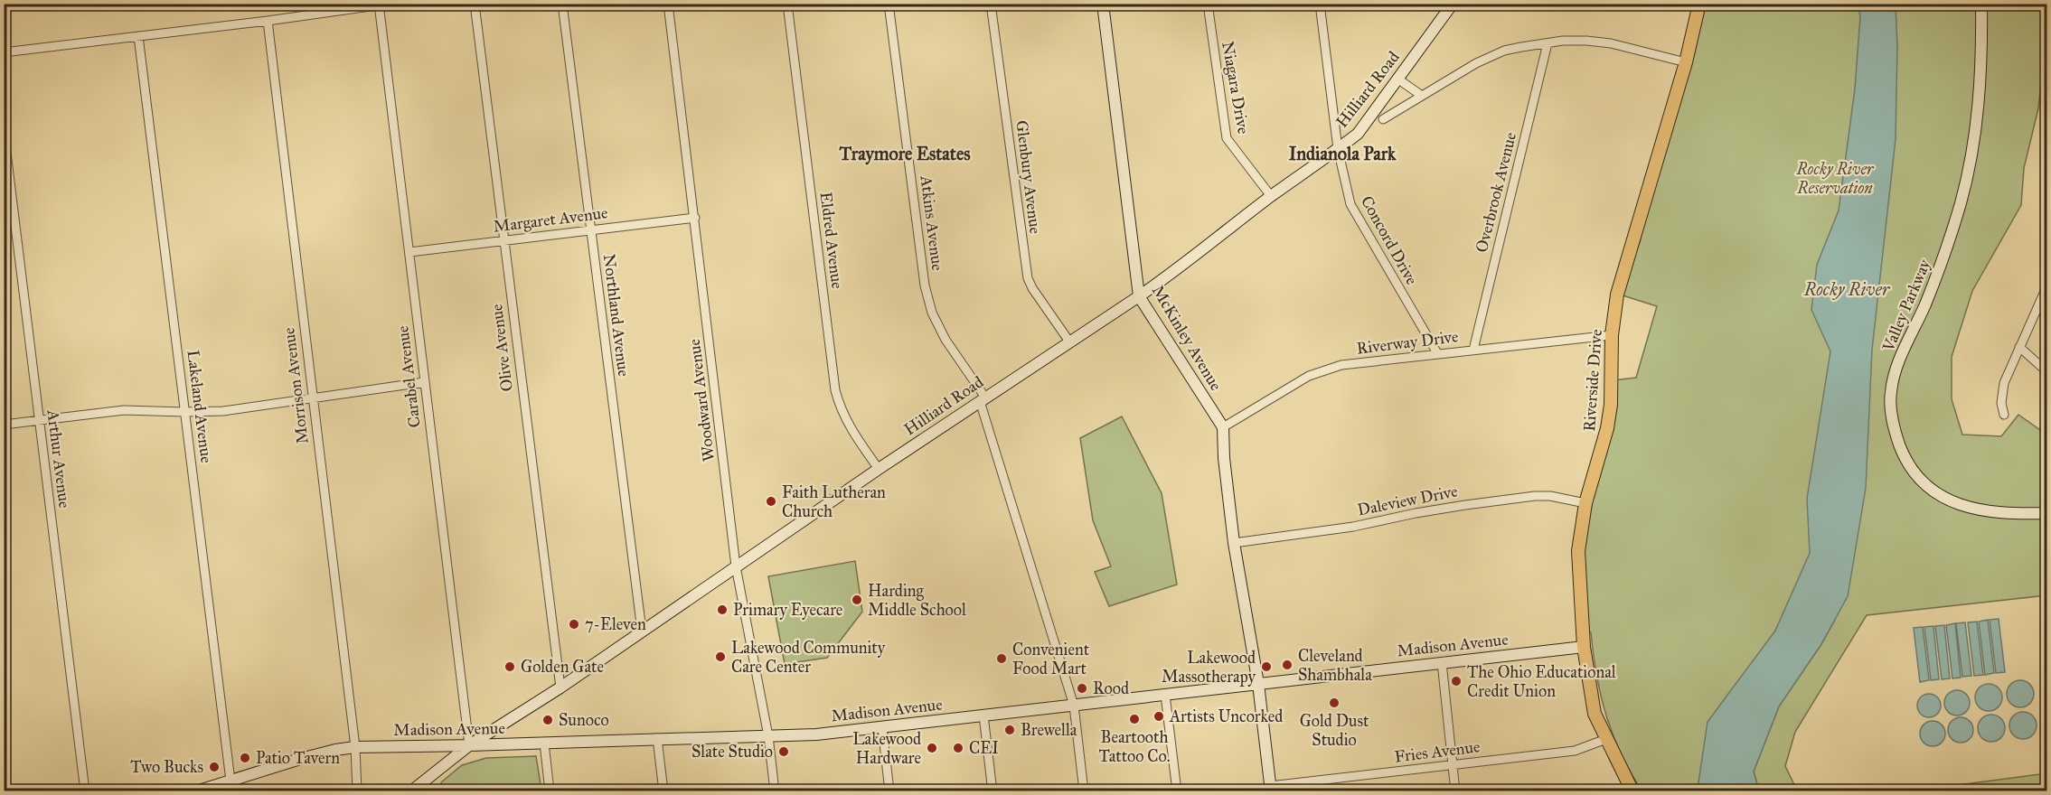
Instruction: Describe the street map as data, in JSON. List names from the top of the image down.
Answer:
{
  "streets": {
    "main road": [
      "Hilliard Road",
      "Valley Parkway",
      "McKinley Avenue",
      "Riverside Drive",
      "Madison Avenue"
    ],
    "street": [
      "Niagara Drive",
      "Glenbury Avenue",
      "Overbrook Avenue",
      "Margaret Avenue",
      "Atkins Avenue",
      "Eldred Avenue",
      "Concord Drive",
      "Northland Avenue",
      "Riverway Drive",
      "Olive Avenue",
      "Carabel Avenue",
      "Morrison Avenue",
      "Woodward Avenue",
      "Lakeland Avenue",
      "Arthur Avenue",
      "Daleview Drive",
      "Fries Avenue"
    ]
  },
  "crossings": [
    ["Niagara Drive", "Hilliard Road"],
    ["Hilliard Road", "Glenbury Avenue"],
    ["Hilliard Road", "Atkins Avenue"],
    ["Hilliard Road", "Eldred Avenue"],
    ["Hilliard Road", "Concord Drive"],
    ["Hilliard Road", "Northland Avenue"],
    ["Hilliard Road", "McKinley Avenue"],
    ["Hilliard Road", "Olive Avenue"],
    ["Hilliard Road", "Carabel Avenue"],
    ["Hilliard Road", "Woodward Avenue"],
    ["Hilliard Road", "Madison Avenue"],
    ["Overbrook Avenue", "Riverway Drive"],
    ["Margaret Avenue", "Northland Avenue"],
    ["Margaret Avenue", "Olive Avenue"],
    ["Margaret Avenue", "Carabel Avenue"],
    ["Margaret Avenue", "Woodward Avenue"],
    ["Atkins Avenue", "Madison Avenue"],
    ["Concord Drive", "Riverway Drive"],
    ["McKinley Avenue", "Riverway Drive"],
    ["Riverway Drive", "Riverside Drive"],
    ["Carabel Avenue", "Madison Avenue"],
    ["Riverside Drive", "Daleview Drive"],
    ["Riverside Drive", "Madison Avenue"],
    ["Riverside Drive", "Fries Avenue"],
    ["Morrison Avenue", "Madison Avenue"],
    ["Woodward Avenue", "Madison Avenue"],
    ["Lakeland Avenue", "Madison Avenue"]
  ],
  "districts": ["Traymore Estates", "Indianola Park"],
  "water": ["Rocky River"],
  "parks": ["Rocky River Reservation"],
  "places": [
    "Faith Lutheran Church",
    "Harding Middle School",
    "Primary Eyecare",
    "7-Eleven",
    "Lakewood Community Care Center",
    "Convenient Food Mart",
    "Cleveland Shambhala",
    "Golden Gate",
    "Lakewood Massotherapy",
    "The Ohio Educational Credit Union",
    "Rood",
    "Gold Dust Studio",
    "Artists Uncorked",
    "Beartooth Tattoo Co.",
    "Sunoco",
    "Brewella",
    "Lakewood Hardware",
    "CEI",
    "Slate Studio",
    "Patio Tavern",
    "Two Bucks"
  ]
}
